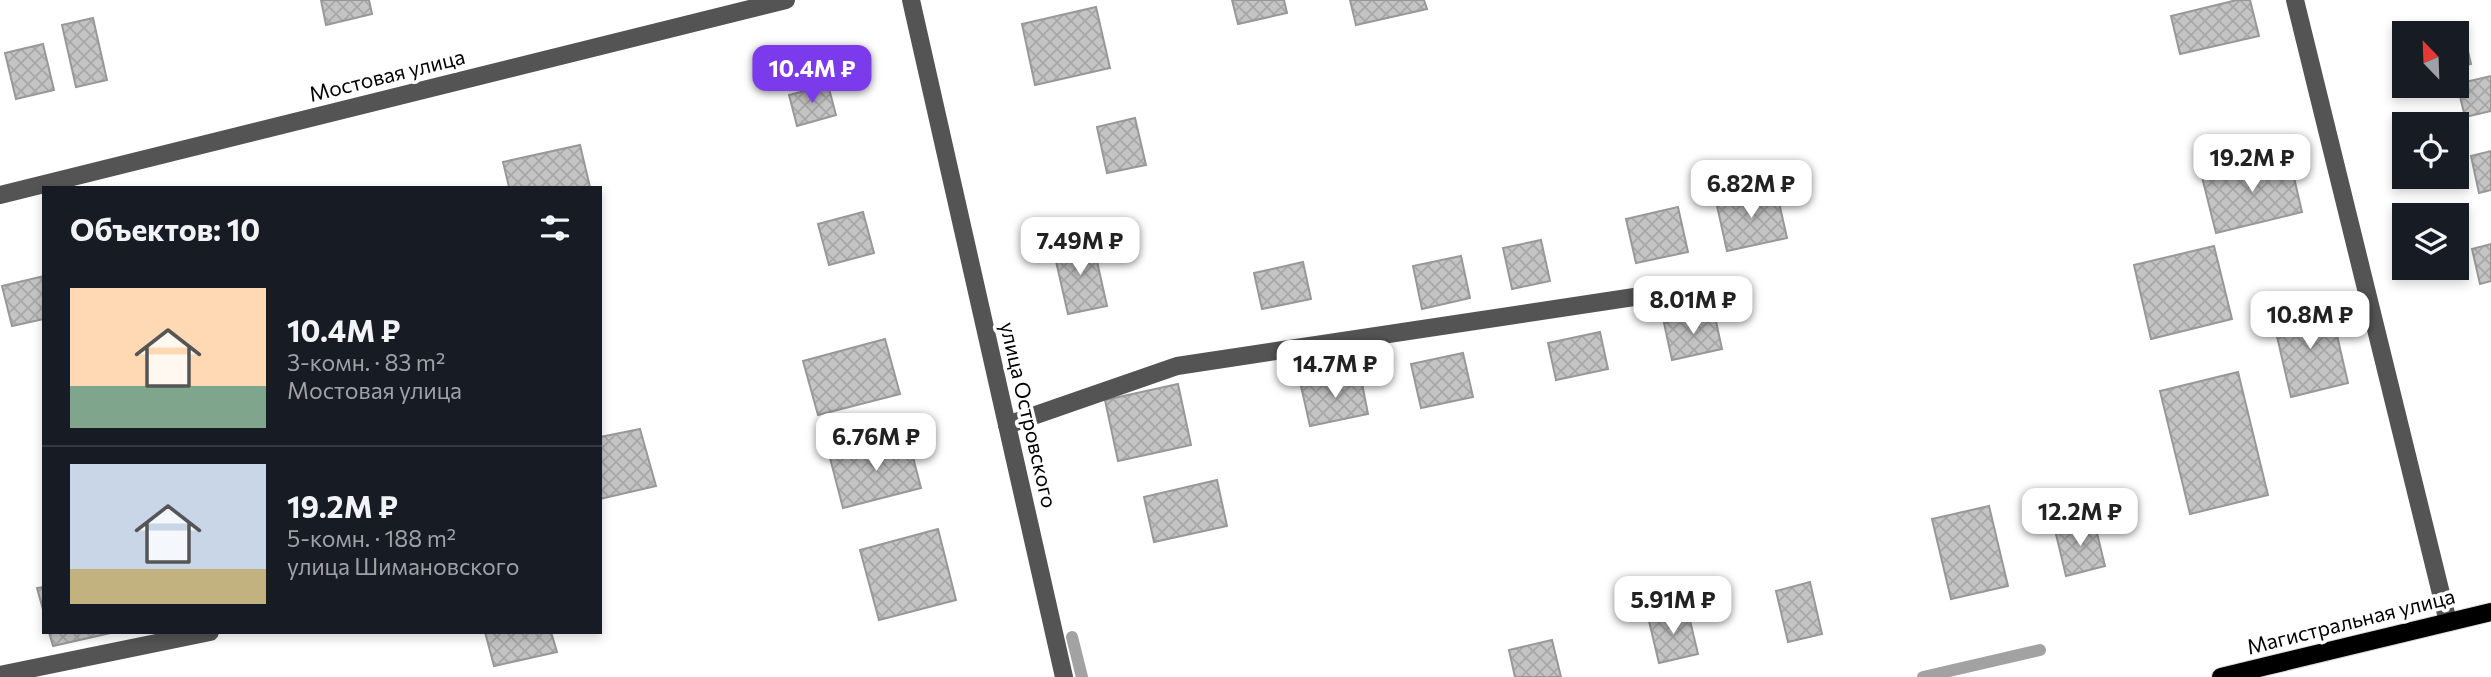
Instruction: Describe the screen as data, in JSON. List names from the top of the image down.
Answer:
{
  "streets": {
    "main road": ["Магистральная улица"],
    "street": ["Мостовая улица", "улица Островского"]
  },
  "north": "top left",
  "page": {
    "price": [
      "10.4M ₽",
      "19.2M ₽",
      "6.82M ₽",
      "7.49M ₽",
      "8.01M ₽",
      "10.8M ₽",
      "14.7M ₽",
      "6.76M ₽",
      "12.2M ₽",
      "5.91M ₽"
    ],
    "heading": "Объектов: 10",
    "list": [
      {
        "name": "10.4M ₽",
        "note": "3-комн. · 83 m² · Мостовая улица"
      },
      {
        "name": "19.2M ₽",
        "note": "5-комн. · 188 m² · улица Шимановского"
      }
    ]
  }
}
